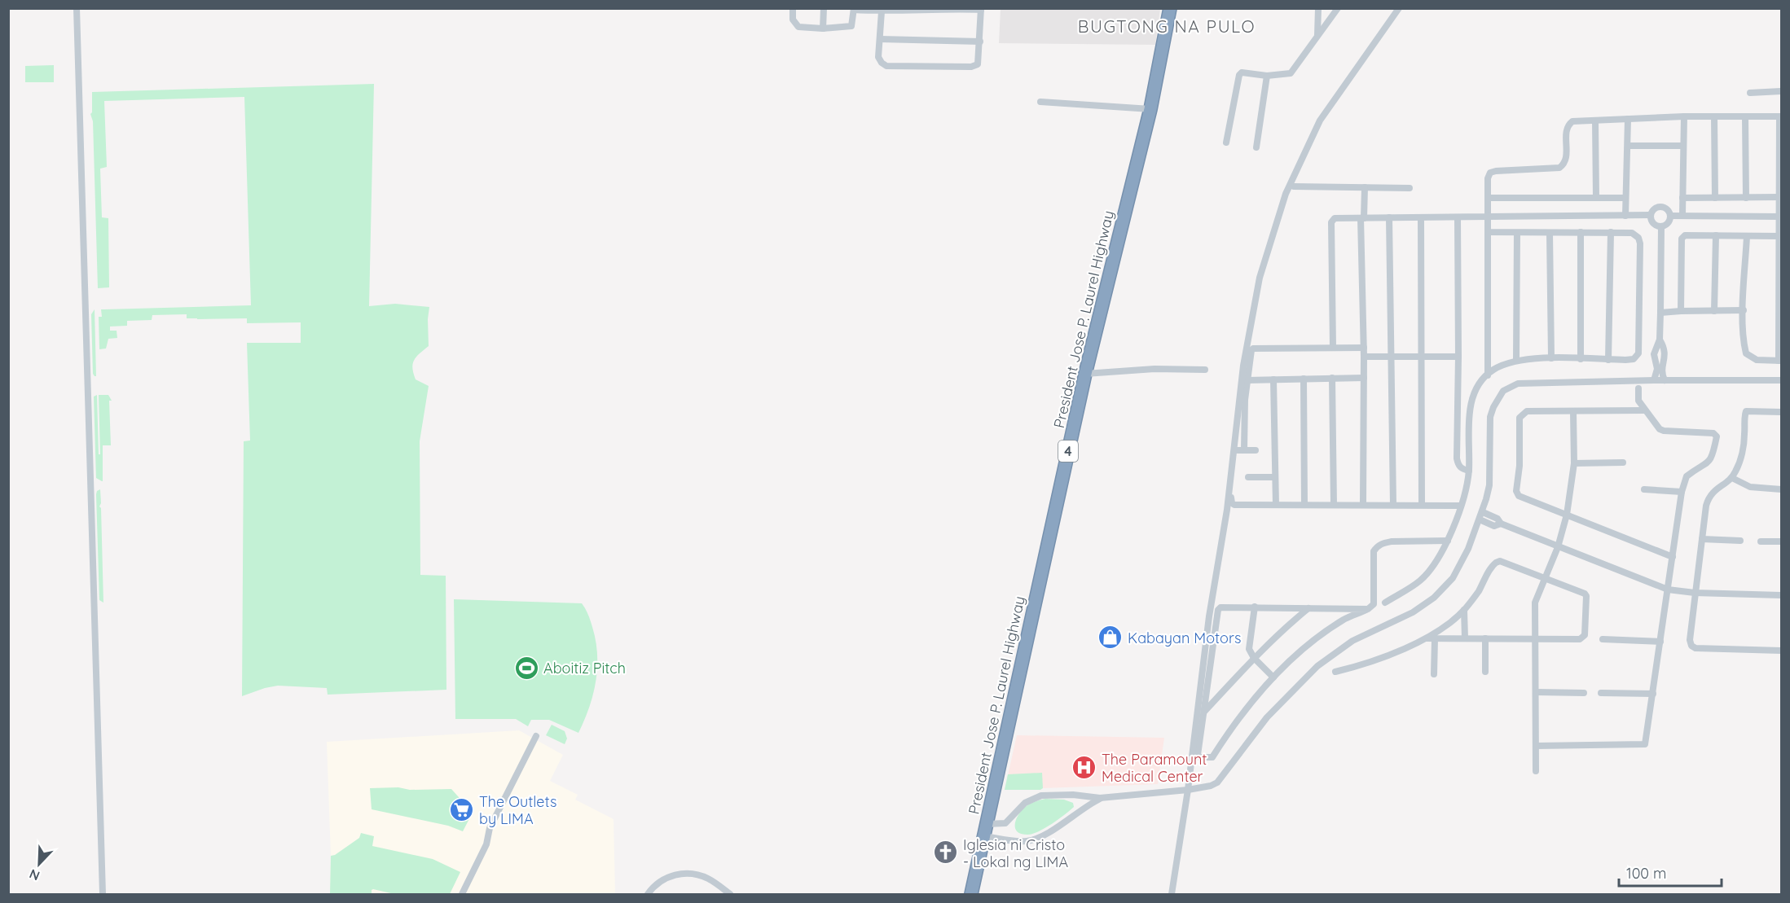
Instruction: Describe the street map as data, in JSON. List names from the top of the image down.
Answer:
{
  "streets": {
    "highway": ["President Jose P. Laurel Highway", "4"]
  },
  "districts": ["BUGTONG NA PULO"],
  "places": {
    "shop": ["Kabayan Motors"],
    "sports": ["Aboitiz Pitch"],
    "hospital": ["The Paramount Medical Center"],
    "supermarket": ["The Outlets by LIMA"],
    "church": ["Iglesia ni Cristo - Lokal ng LIMA"]
  },
  "scale_bar": "100 m",
  "north": "bottom left"
}
